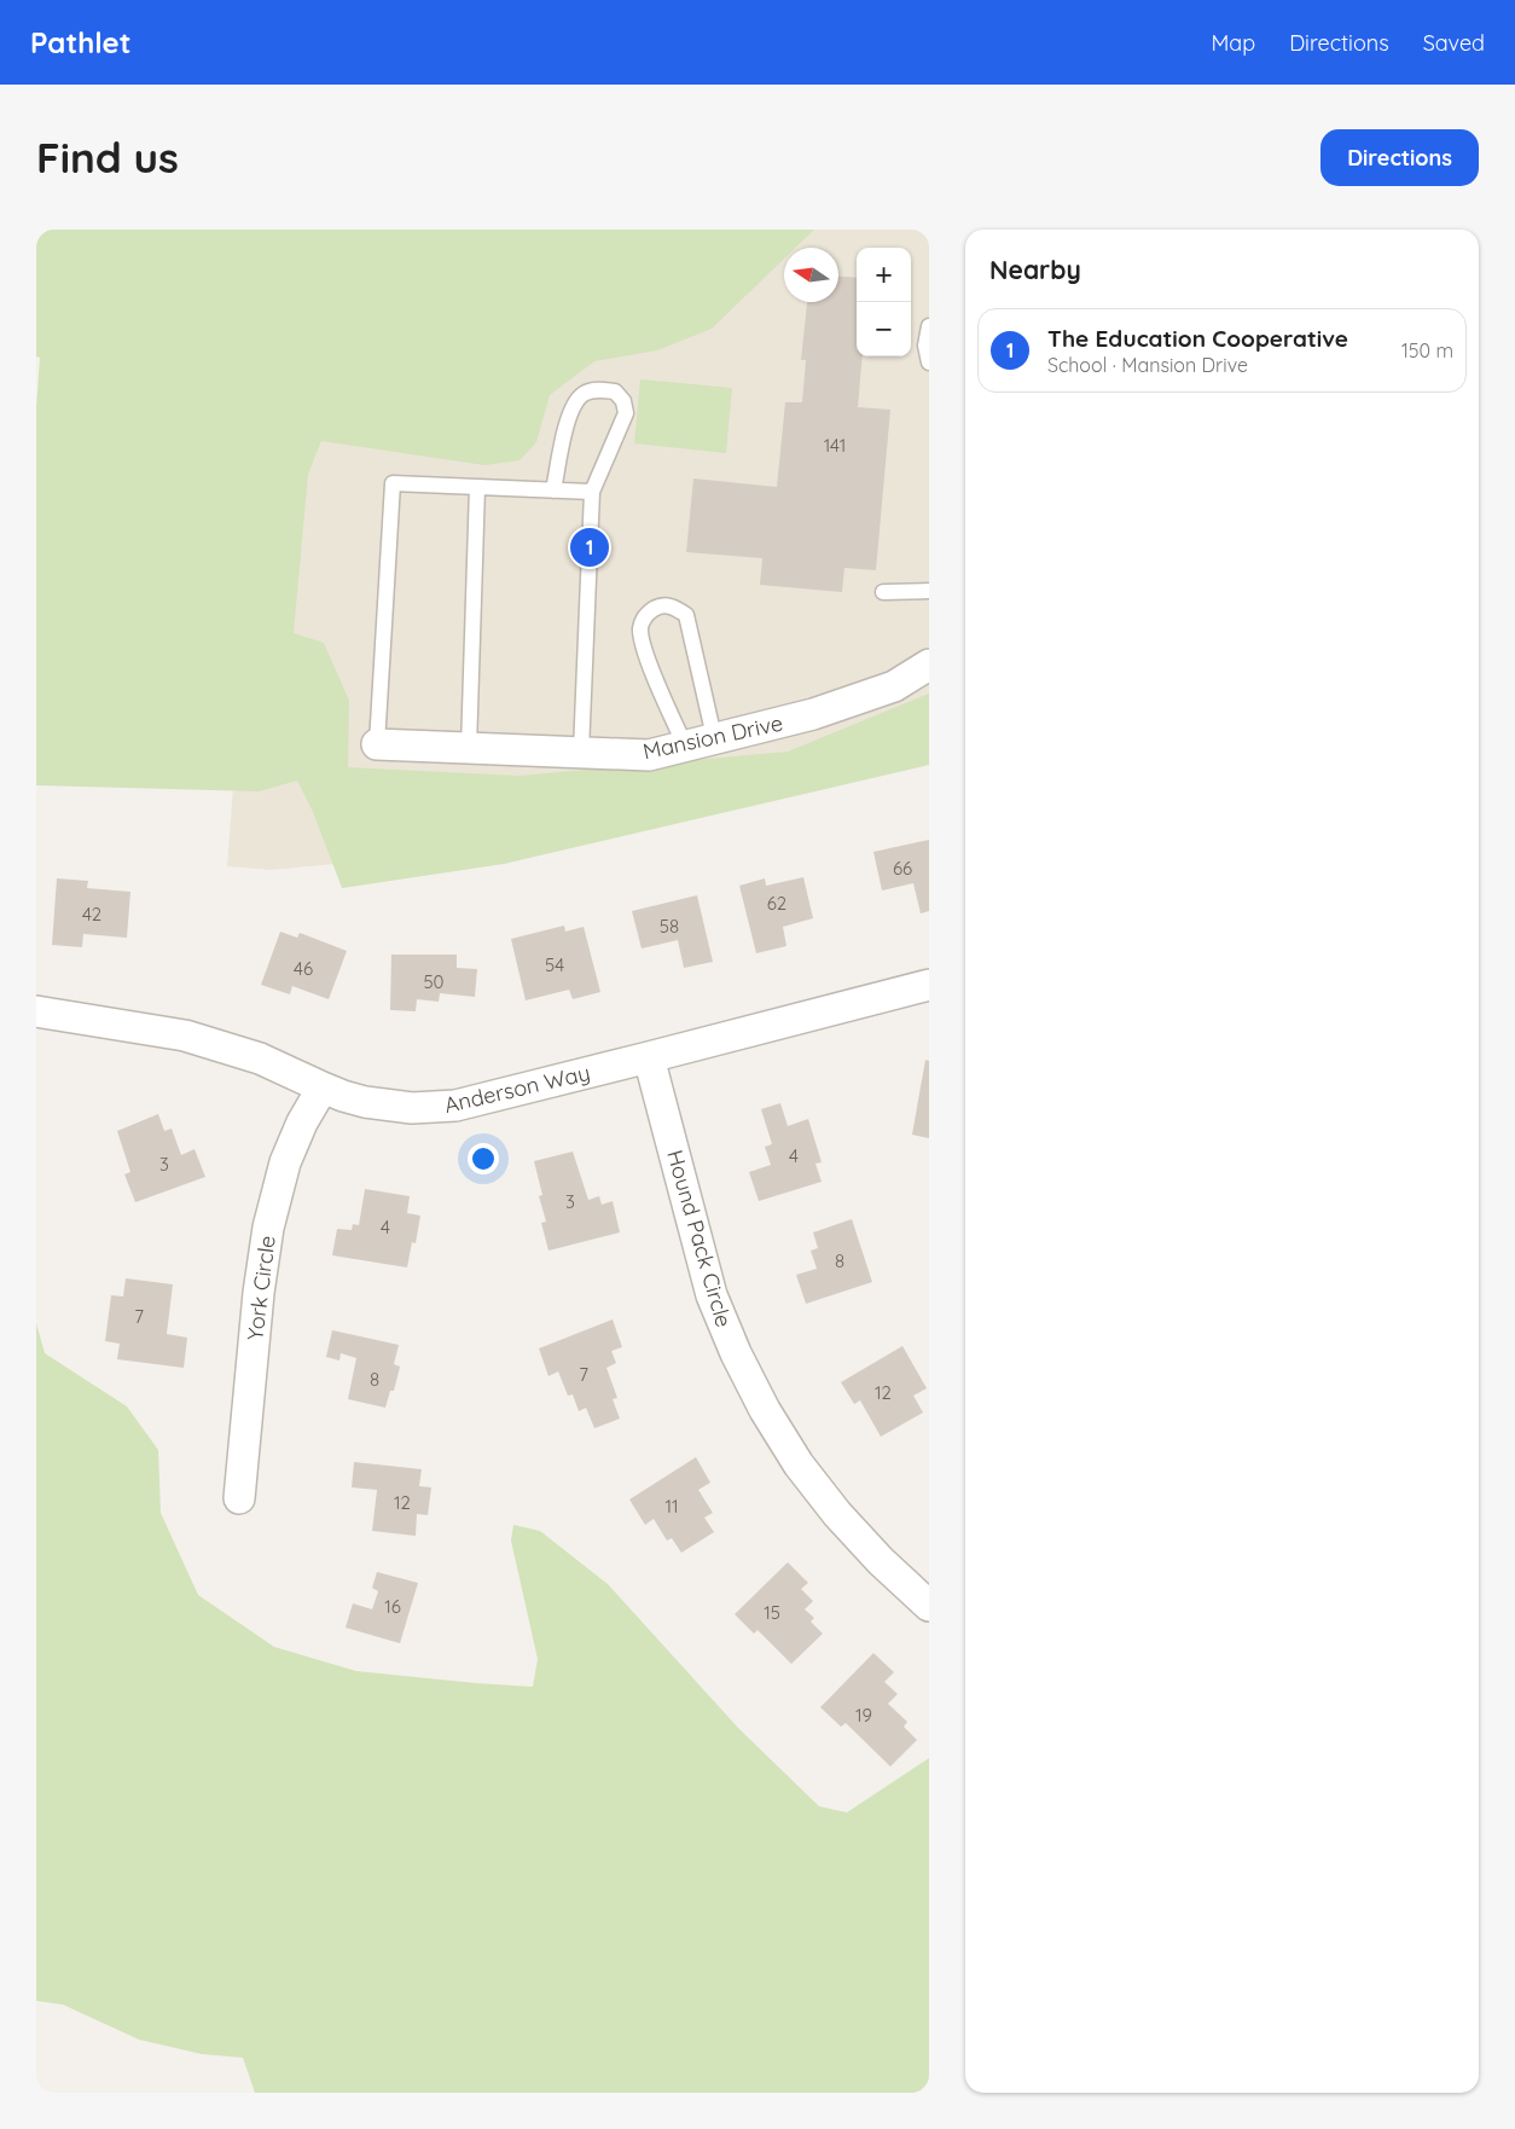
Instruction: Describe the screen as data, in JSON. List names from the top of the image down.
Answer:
{
  "streets": {
    "street": [
      "Mansion Drive",
      "Anderson Way",
      "Hound Pack Circle",
      "York Circle"
    ]
  },
  "crossings": [
    ["Anderson Way", "Hound Pack Circle"],
    ["Anderson Way", "York Circle"]
  ],
  "house_numbers": [
    "141",
    "66",
    "62",
    "42",
    "58",
    "54",
    "46",
    "50",
    "4",
    "3",
    "3",
    "4",
    "8",
    "7",
    "7",
    "8",
    "12",
    "12",
    "11",
    "16",
    "15",
    "19"
  ],
  "north": "left",
  "page": {
    "header": "Pathlet",
    "nav": ["Map", "Directions", "Saved"],
    "buttons": "Directions",
    "title": "Find us",
    "heading": "Nearby",
    "map_buttons": ["+", "−"],
    "list": [
      {
        "mark": "1",
        "name": "The Education Cooperative",
        "note": "School · Mansion Drive",
        "value": "150 m"
      }
    ],
    "pins": "1"
  }
}
